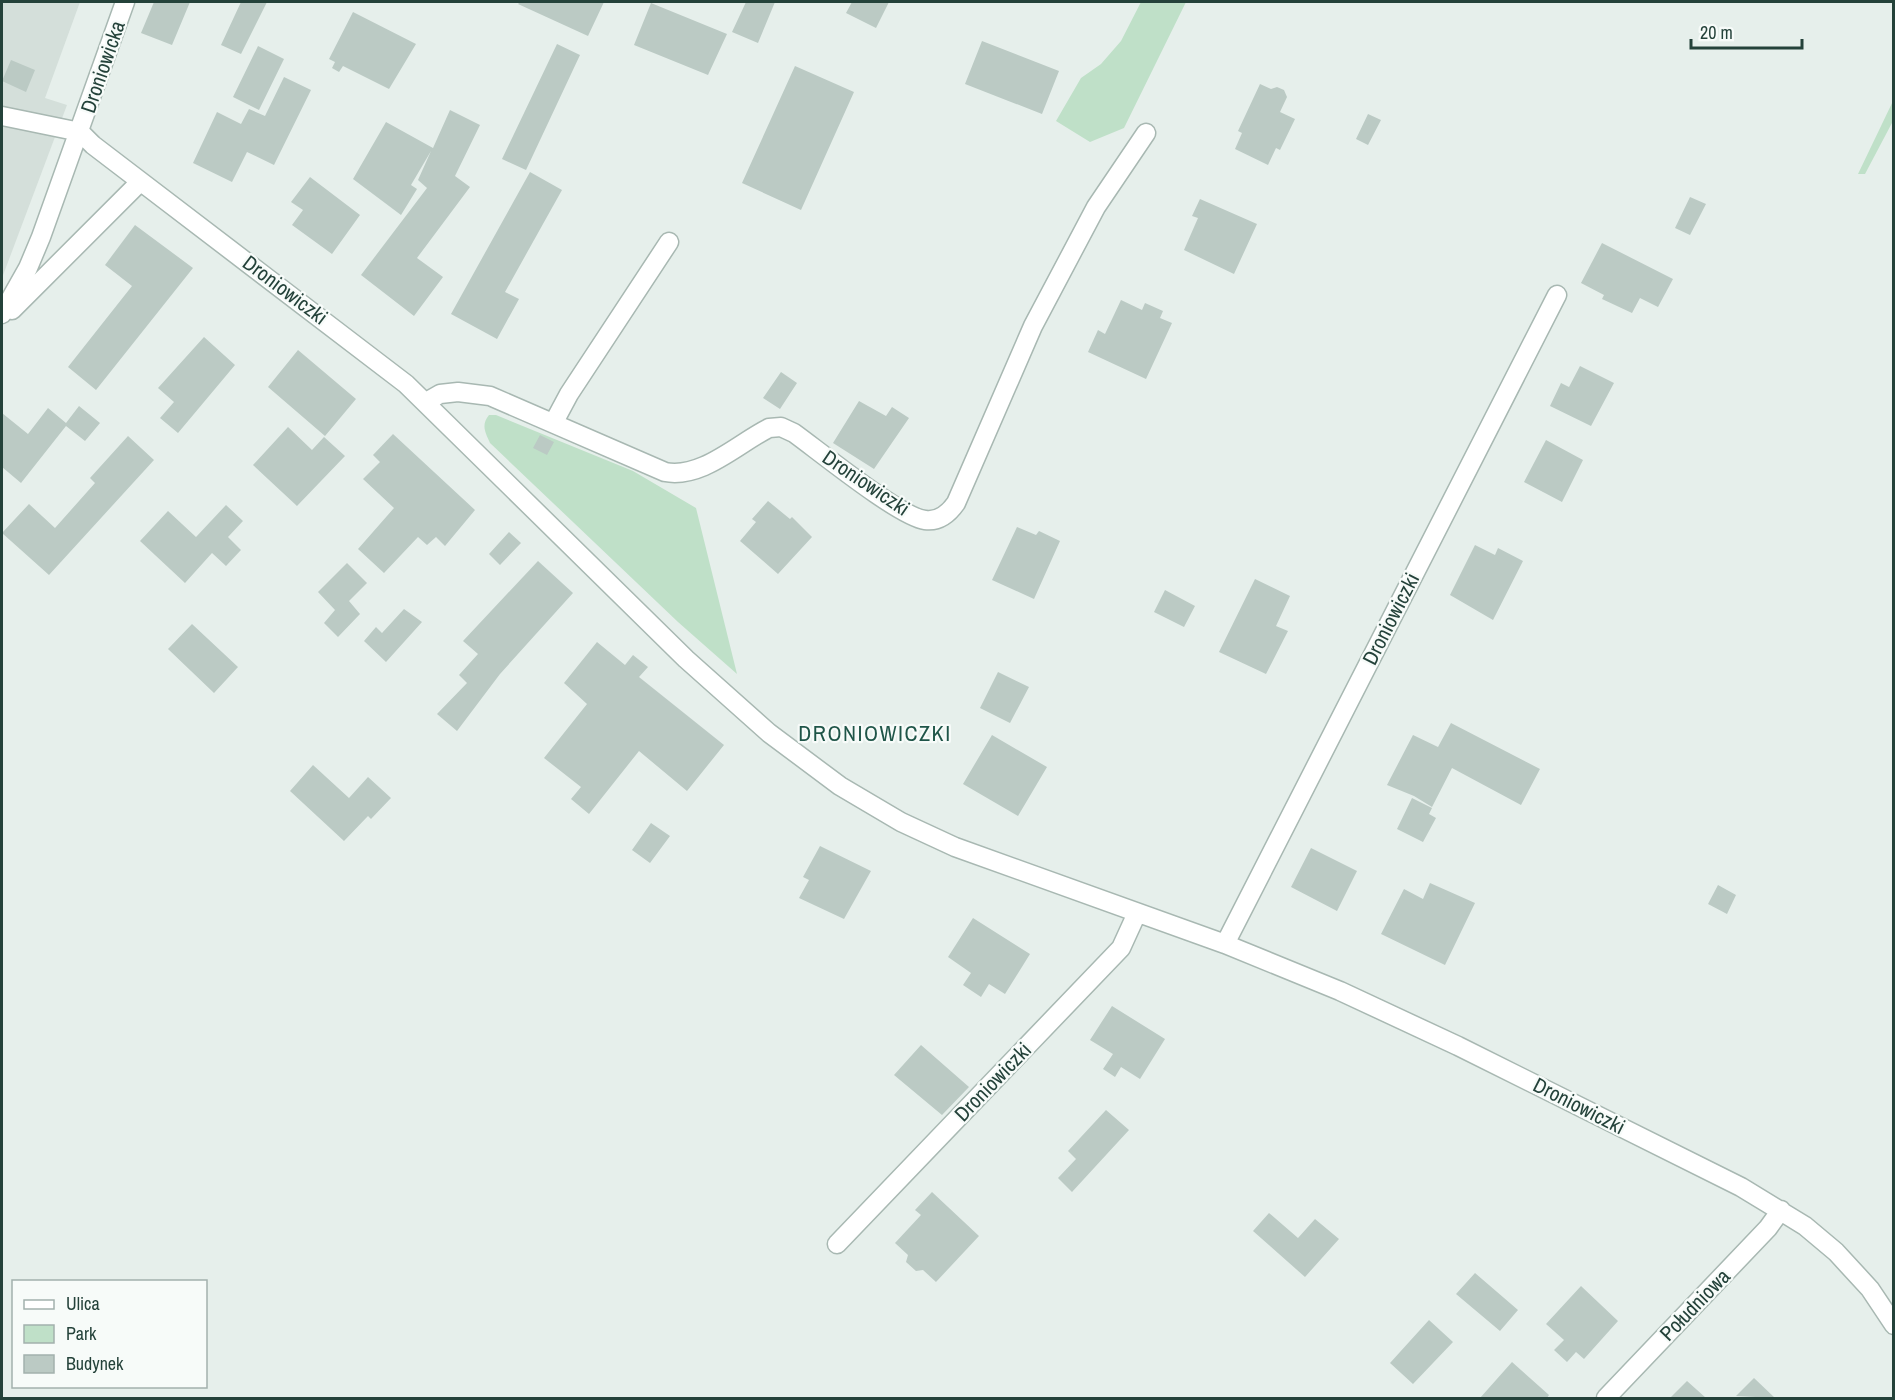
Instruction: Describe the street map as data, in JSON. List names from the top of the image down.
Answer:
{
  "streets": {
    "street": ["Droniowicka", "Droniowiczki", "Południowa"]
  },
  "crossings": [
    ["Droniowicka", "Droniowiczki"],
    ["Droniowiczki", "Południowa"]
  ],
  "districts": ["DRONIOWICZKI"],
  "legend": ["Ulica", "Park", "Budynek"],
  "scale_bar": "20 m"
}
